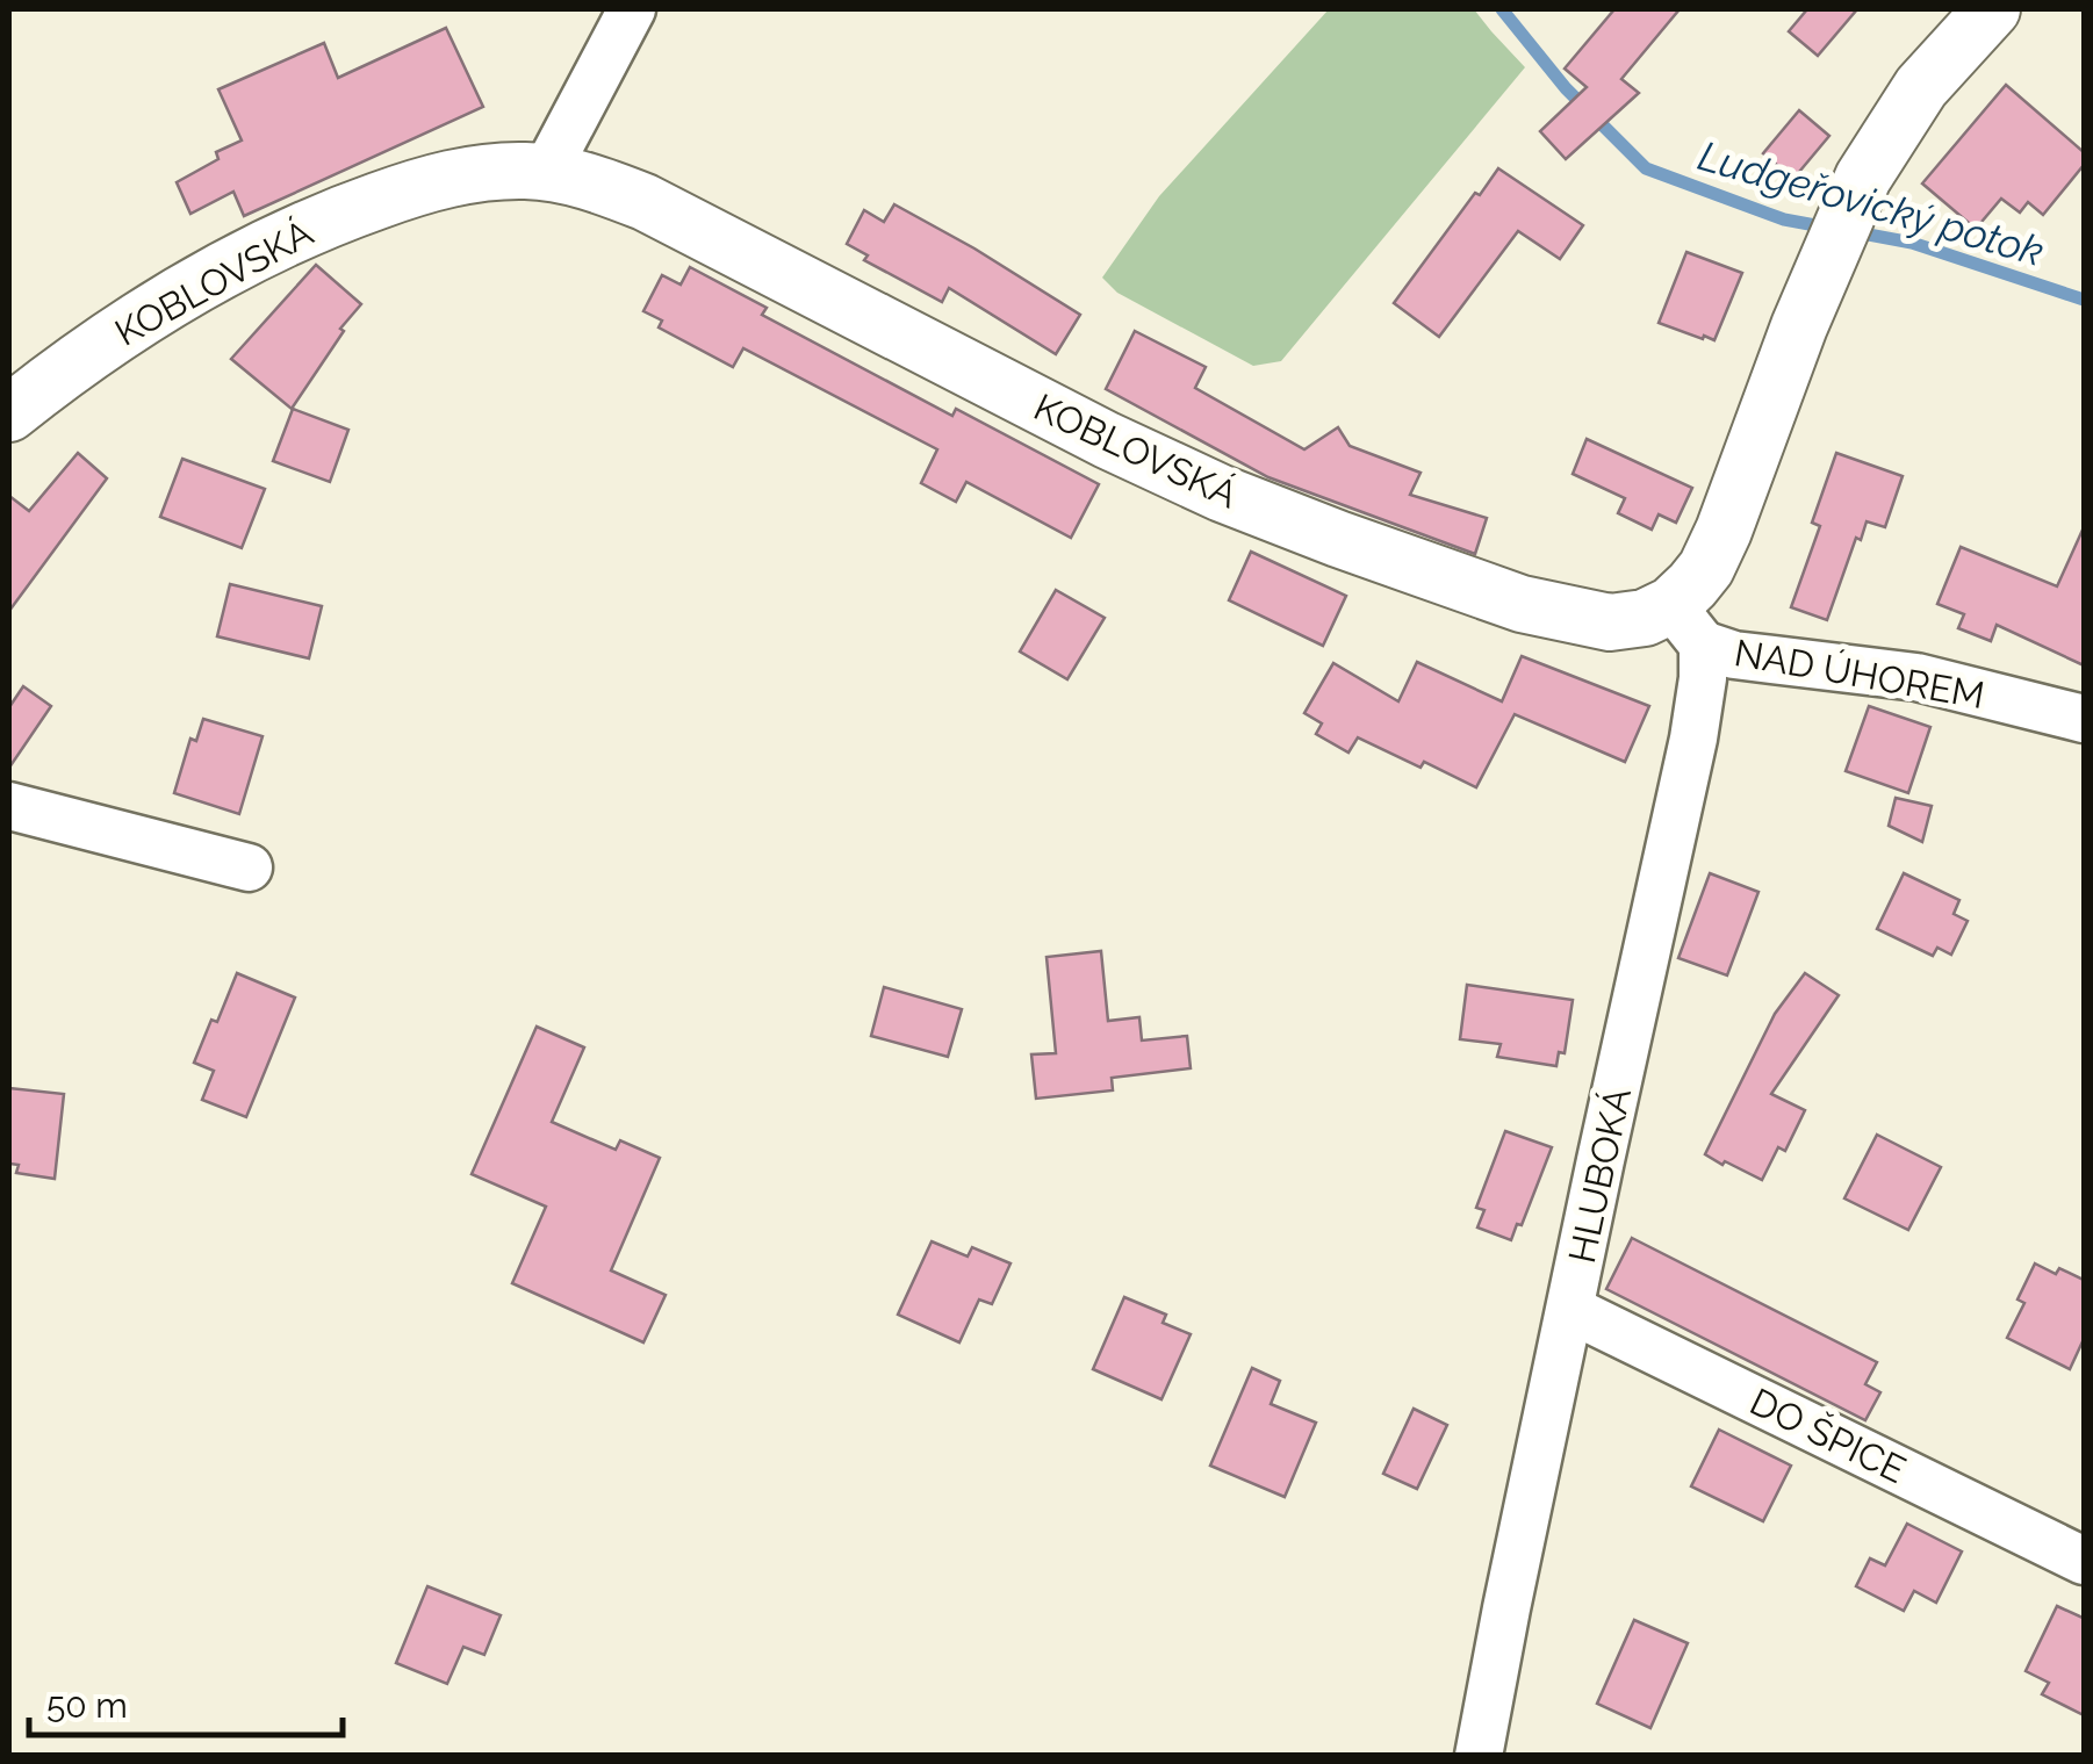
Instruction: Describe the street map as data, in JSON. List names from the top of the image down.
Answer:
{
  "streets": {
    "street": [
      "KOBLOVSKÁ",
      "NAD ÚHOREM",
      "HLUBOKÁ",
      "DO ŠPICE"
    ]
  },
  "crossings": [
    ["KOBLOVSKÁ", "NAD ÚHOREM"],
    ["KOBLOVSKÁ", "HLUBOKÁ"],
    ["NAD ÚHOREM", "HLUBOKÁ"],
    ["HLUBOKÁ", "DO ŠPICE"]
  ],
  "water": ["Ludgeřovický potok"],
  "scale_bar": "50 m"
}
